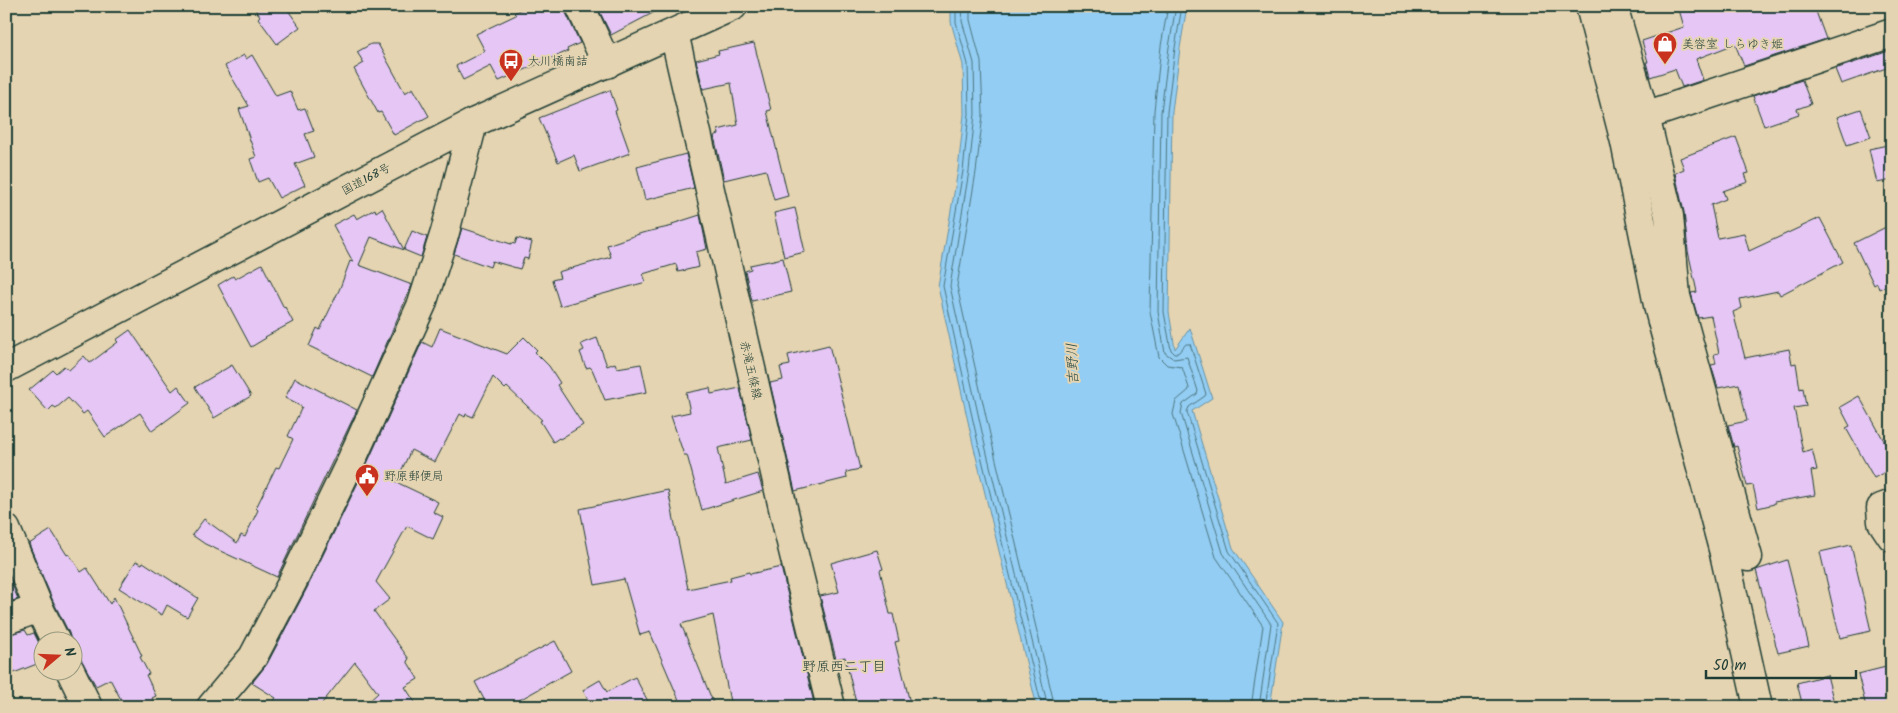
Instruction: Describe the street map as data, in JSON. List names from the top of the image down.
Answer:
{
  "streets": {
    "main road": ["国道168号", "赤滝五條線"]
  },
  "crossings": [
    ["国道168号", "赤滝五條線"]
  ],
  "districts": ["野原西二丁目"],
  "water": ["吉野川"],
  "places": {
    "shop": ["美容室 しらゆき姫"],
    "bus stop": ["大川橋南詰"],
    "public building": ["野原郵便局"]
  },
  "scale_bar": "50 m",
  "north": "right"
}
